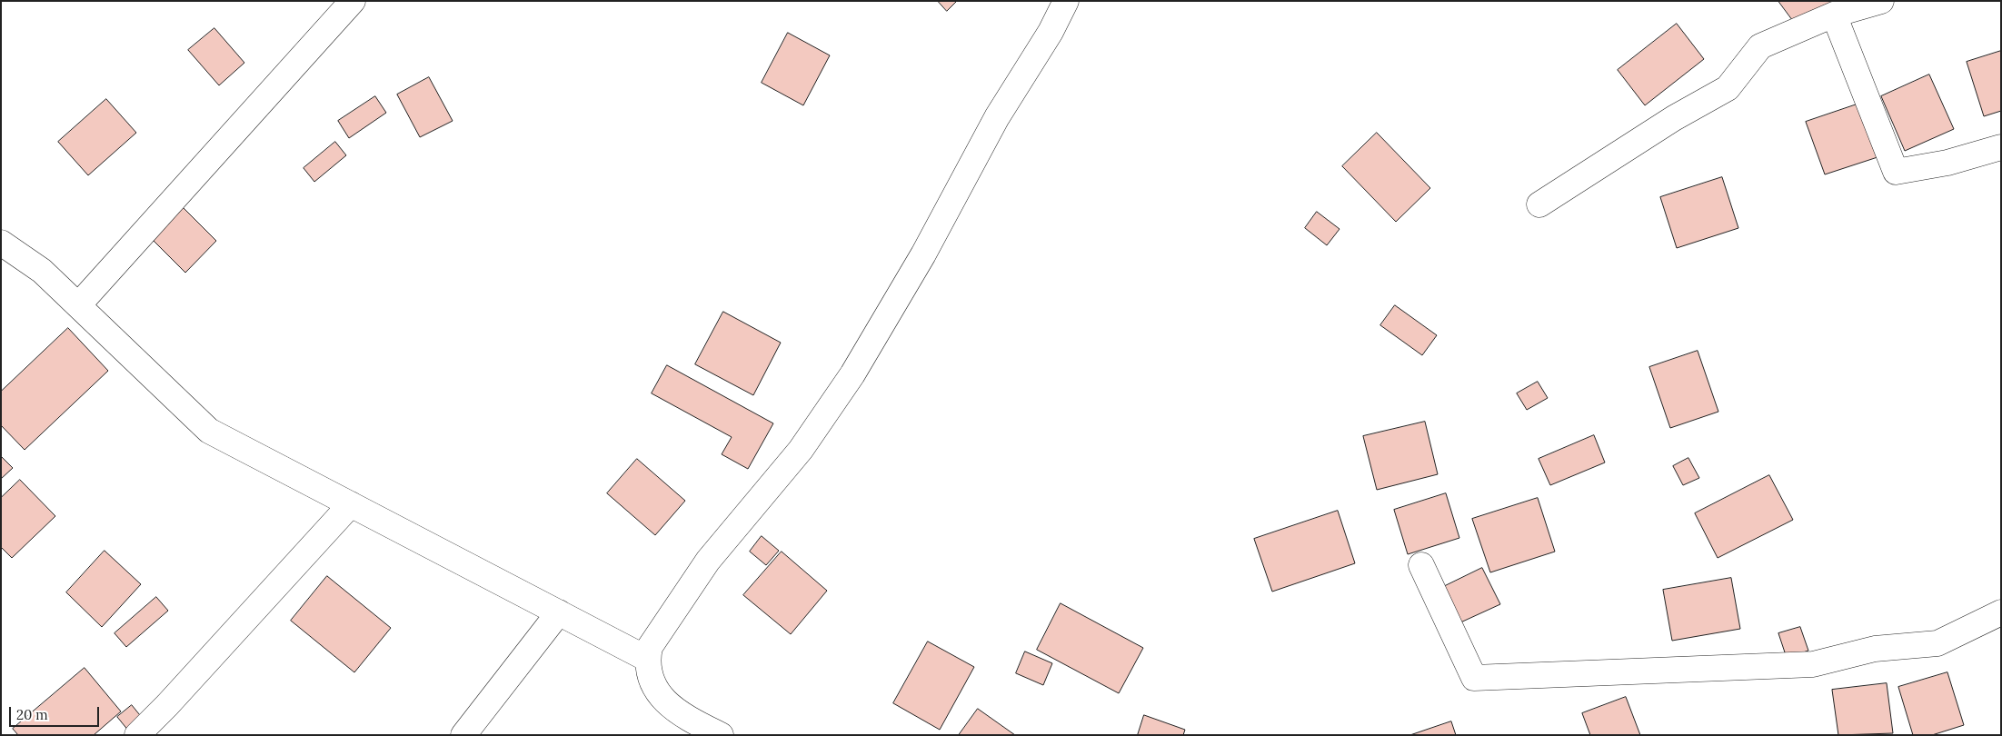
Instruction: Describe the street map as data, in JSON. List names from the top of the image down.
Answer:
{
  "scale_bar": "20 m"
}
